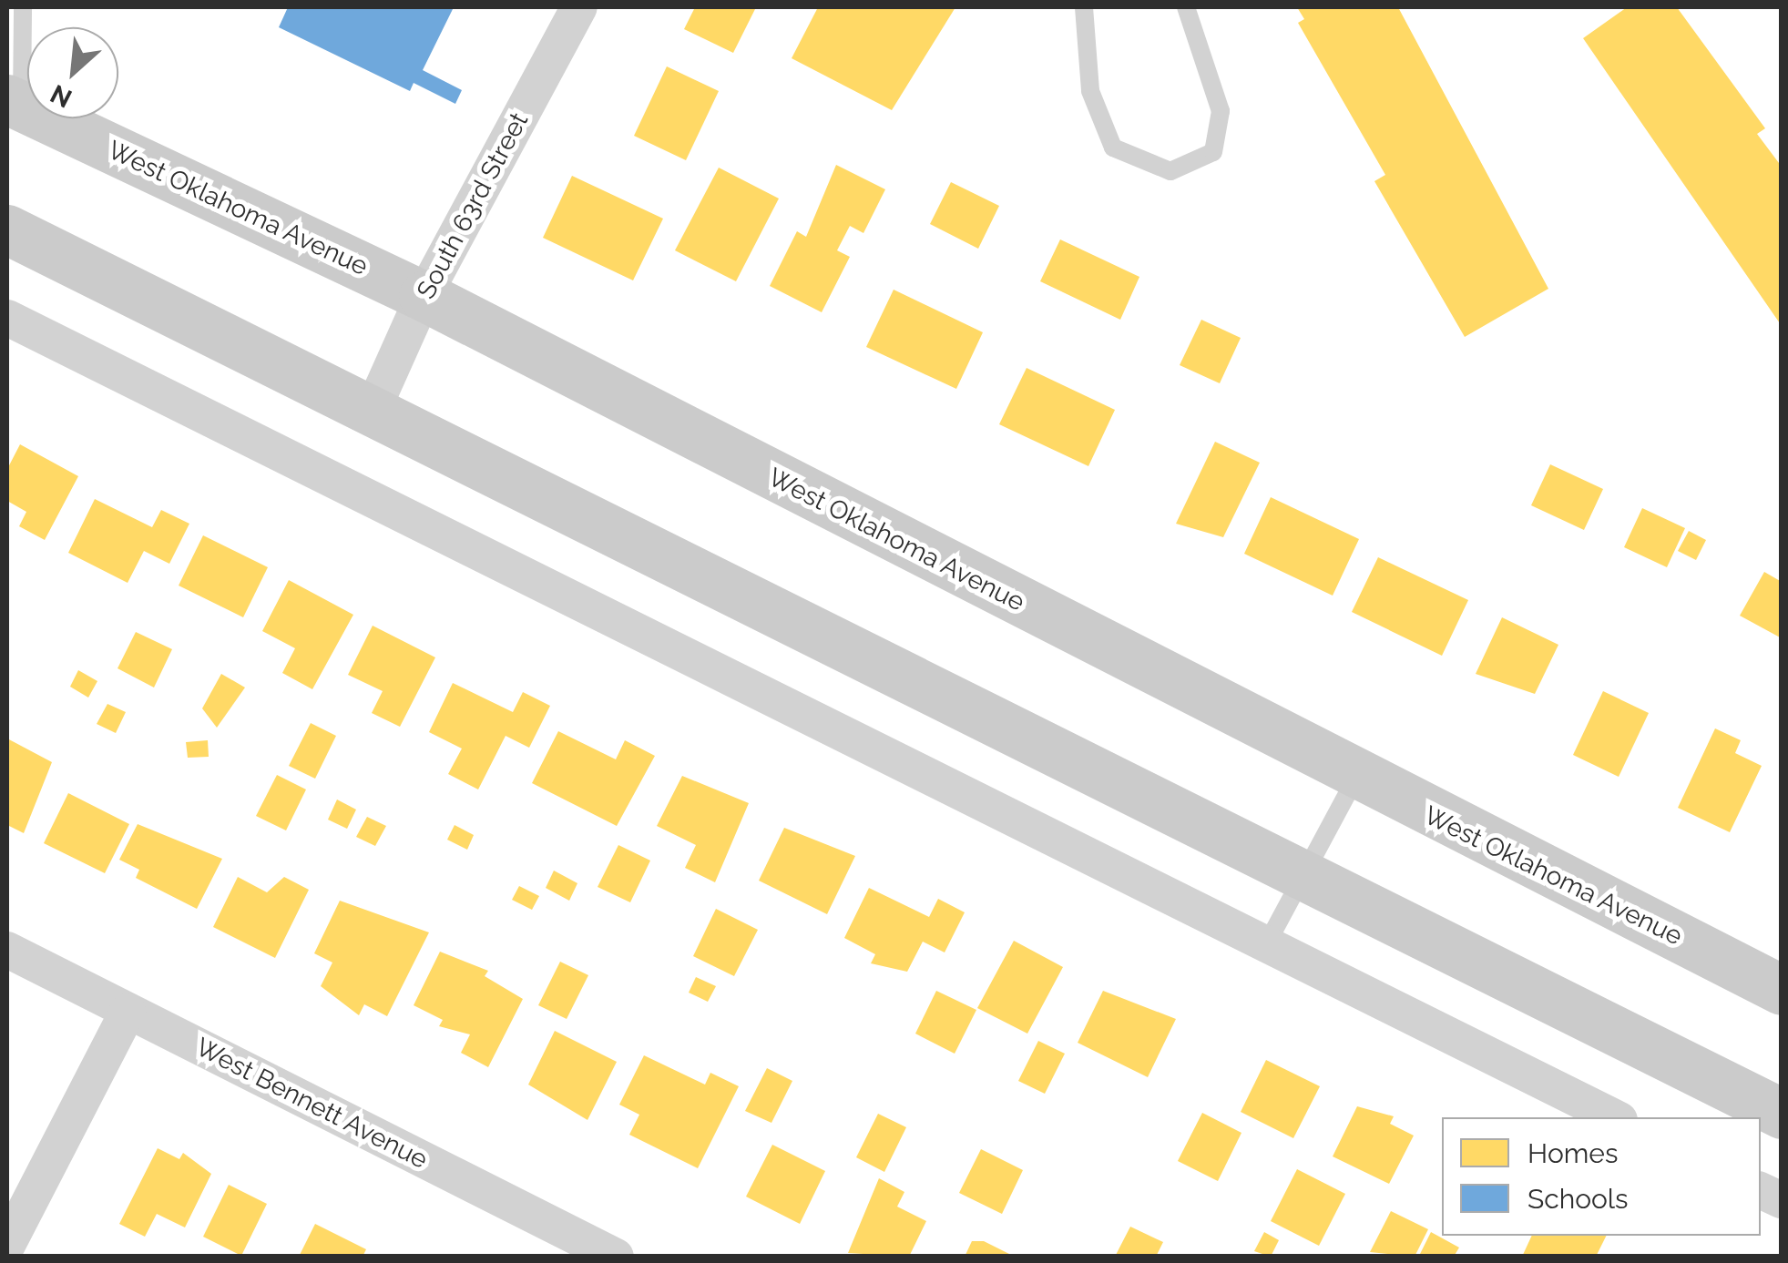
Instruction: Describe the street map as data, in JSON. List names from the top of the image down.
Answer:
{
  "streets": {
    "main road": ["West Oklahoma Avenue"],
    "street": ["South 63rd Street", "West Bennett Avenue"]
  },
  "crossings": [
    ["South 63rd Street", "West Oklahoma Avenue"]
  ],
  "legend": ["Homes", "Schools"],
  "north": "bottom left"
}
